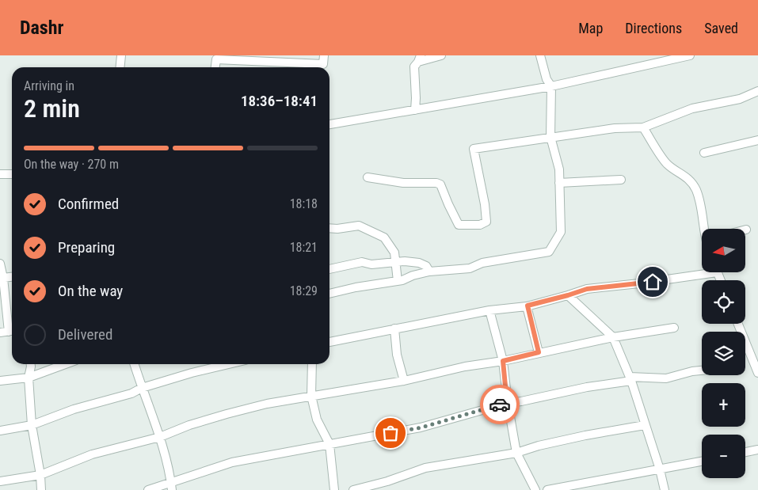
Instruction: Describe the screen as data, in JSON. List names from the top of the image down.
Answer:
{
  "north": "left",
  "page": {
    "header": "Dashr",
    "nav": ["Map", "Directions", "Saved"],
    "heading": ["2 min", "Arriving in", "18:36–18:41"],
    "bar": "On the way · 270 m",
    "list": [
      ["Confirmed", "18:18"],
      ["Preparing", "18:21"],
      ["On the way", "18:29"],
      "Delivered"
    ],
    "map_buttons": ["+", "−"]
  }
}
